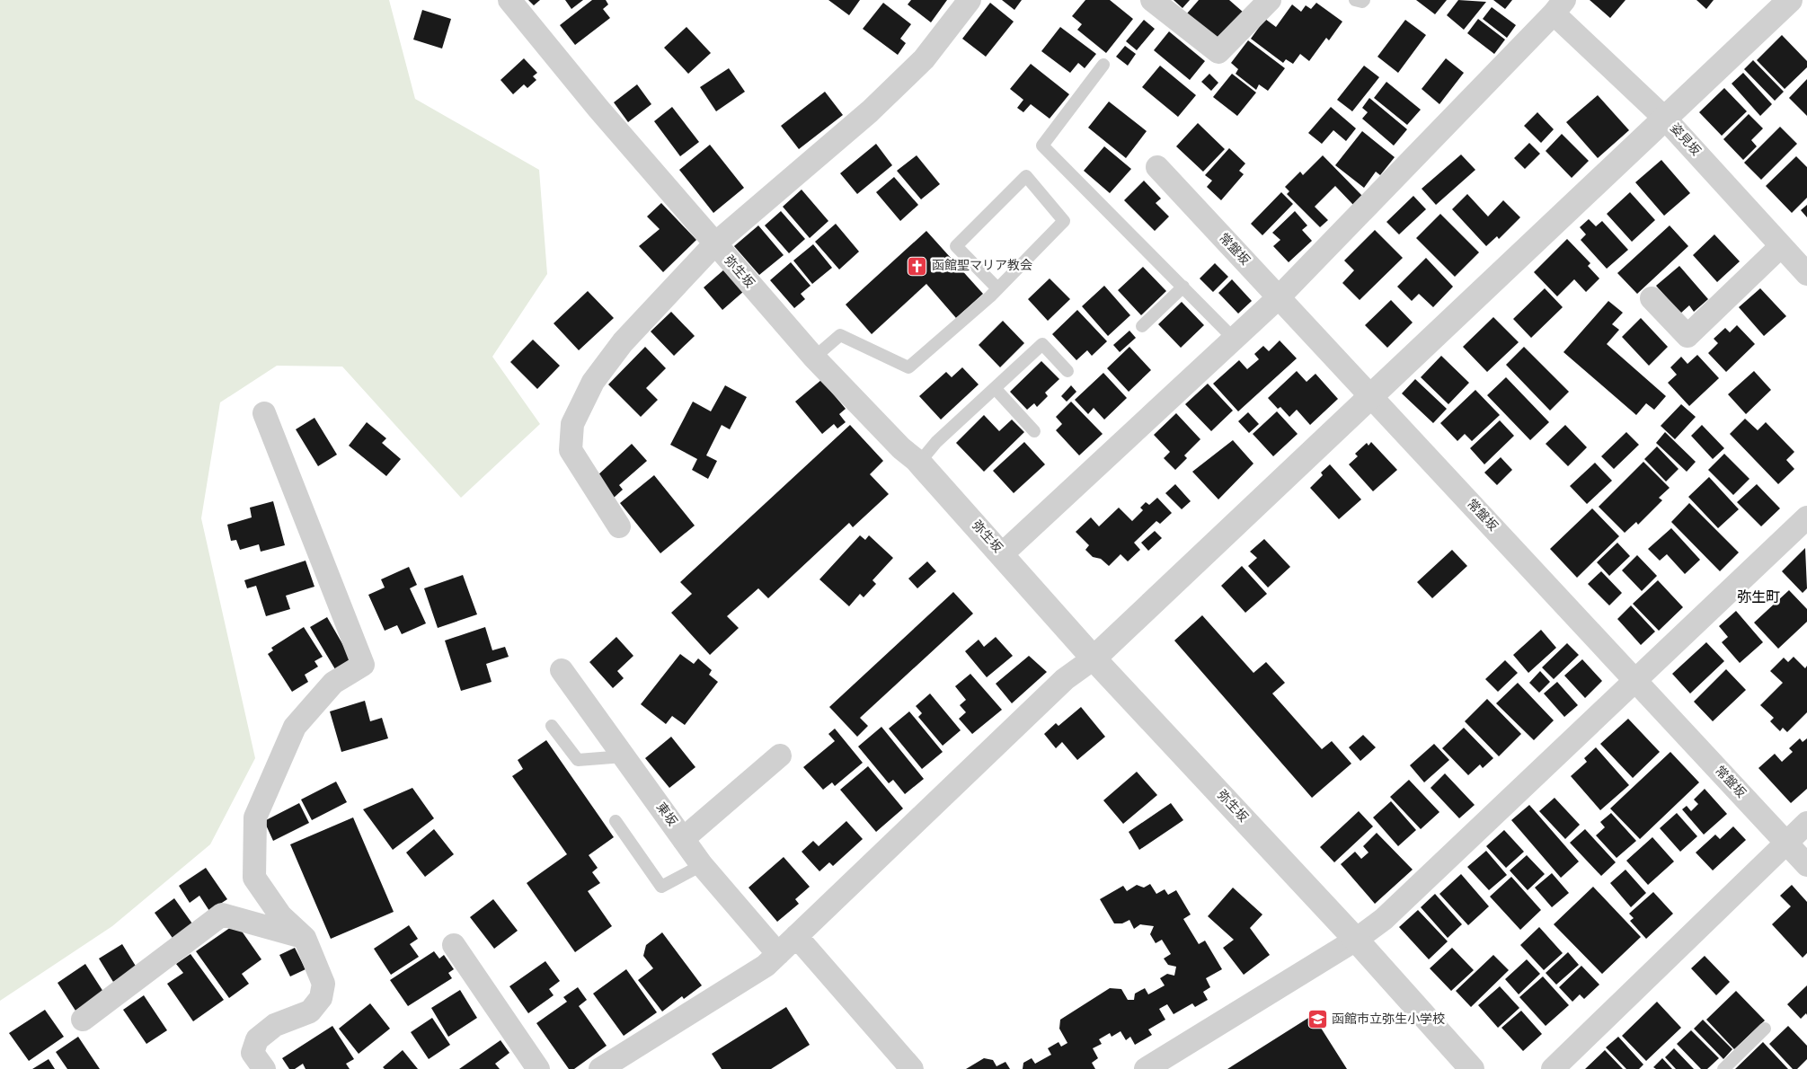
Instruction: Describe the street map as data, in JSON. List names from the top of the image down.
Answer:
{
  "streets": {
    "street": [
      "姿見坂",
      "常盤坂",
      "弥生坂",
      "東坂"
    ]
  },
  "districts": ["弥生町"],
  "places": {
    "church": ["函館聖マリア教会"],
    "school or university": ["函館市立弥生小学校"]
  }
}
